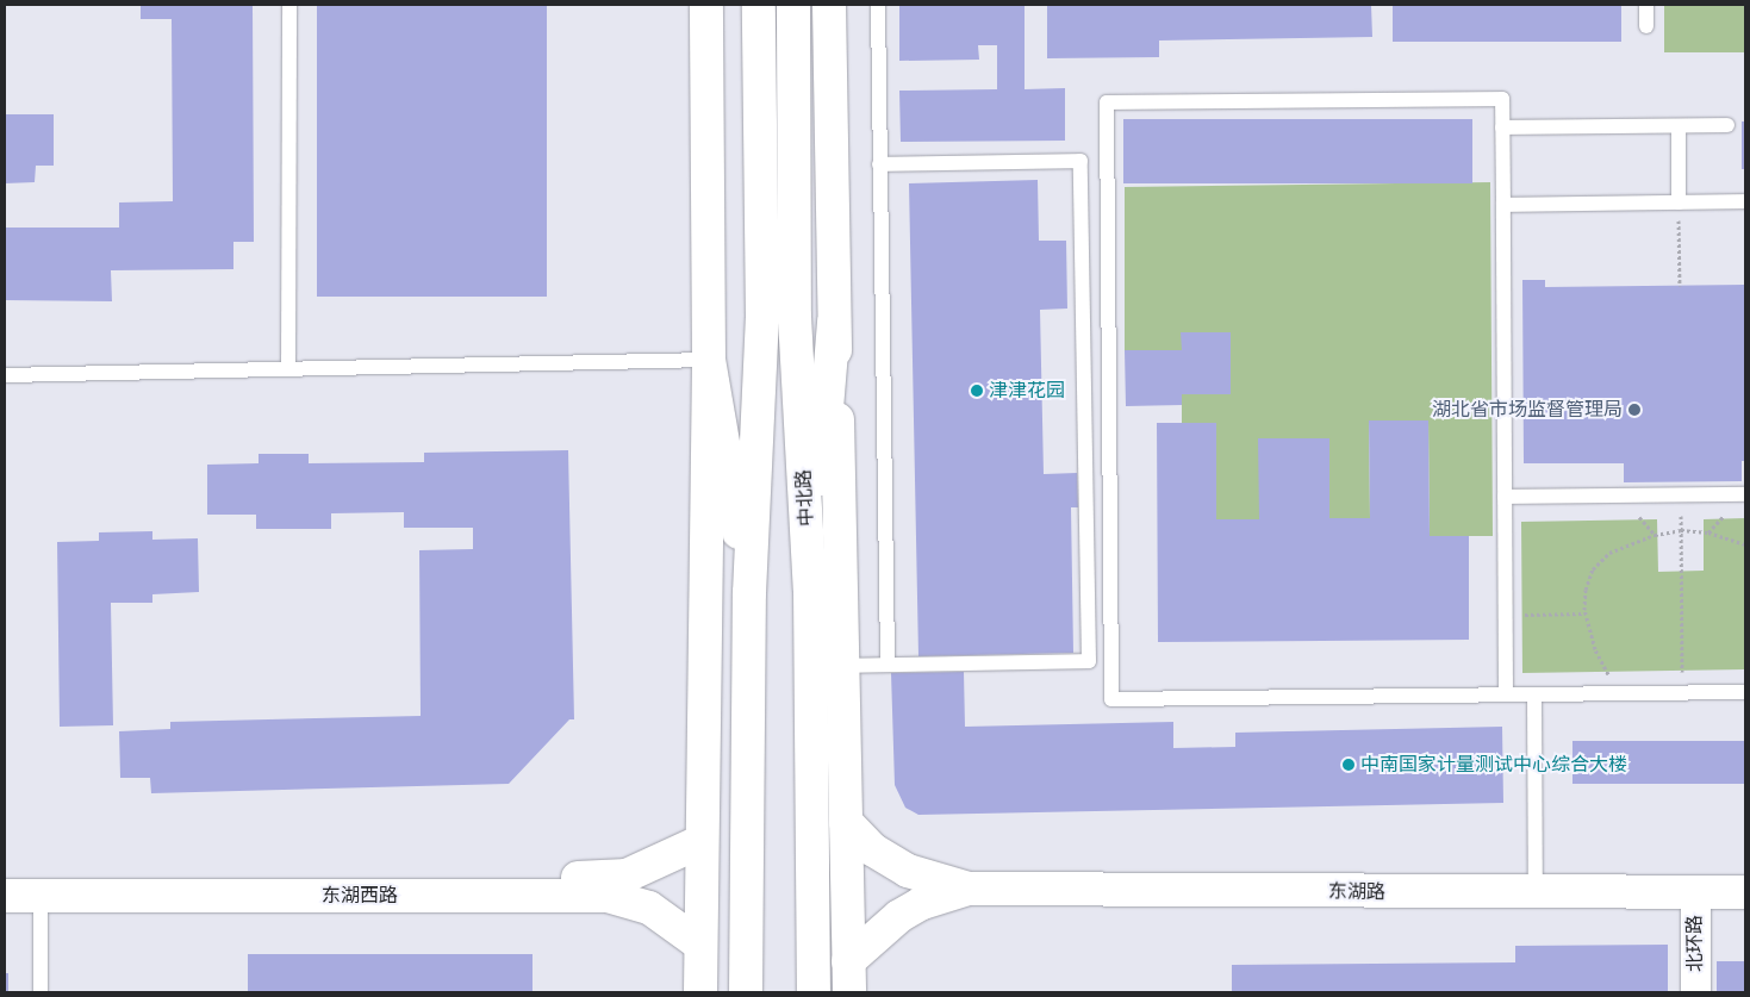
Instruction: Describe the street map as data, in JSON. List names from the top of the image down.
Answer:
{
  "streets": {
    "main road": ["中北路", "东湖路", "东湖西路"],
    "street": ["北环路"]
  },
  "crossings": [
    ["中北路", "东湖路"],
    ["东湖路", "北环路"]
  ],
  "places": ["津津花园", "湖北省市场监督管理局", "中南国家计量测试中心综合大楼"]
}
